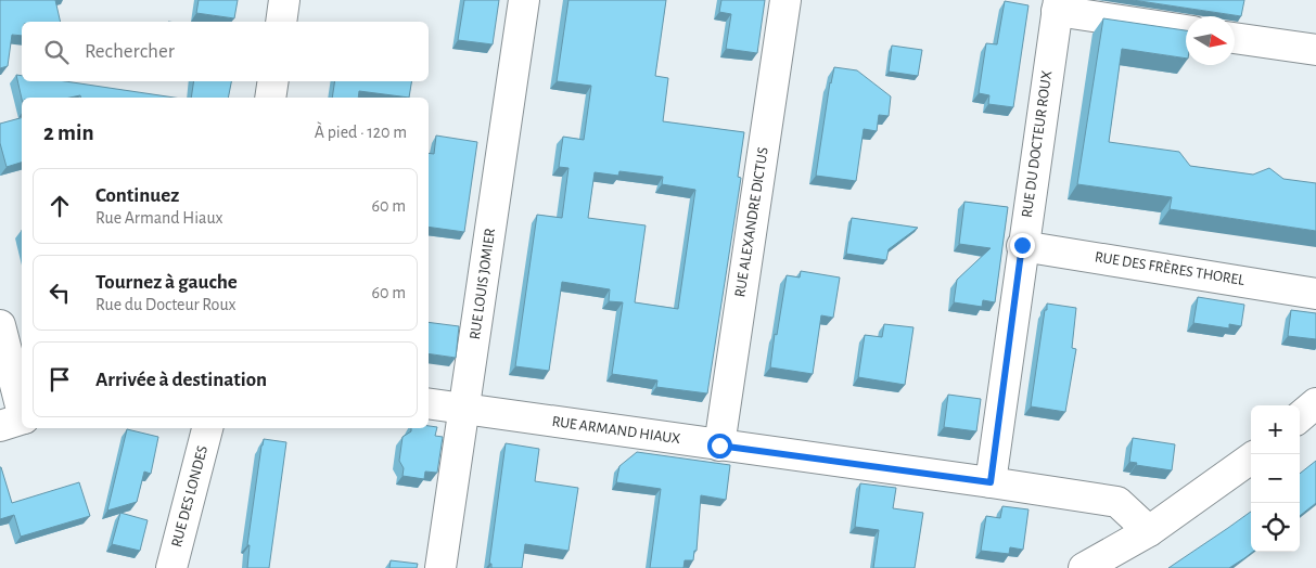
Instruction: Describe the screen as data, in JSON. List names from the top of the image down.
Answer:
{
  "streets": {
    "street": [
      "RUE DU DOCTEUR ROUX",
      "RUE ALEXANDRE DICTUS",
      "RUE DES FRÈRES THOREL",
      "RUE LOUIS JOMIER",
      "RUE ARMAND HIAUX",
      "RUE DES LONDES"
    ]
  },
  "crossings": [
    ["RUE DU DOCTEUR ROUX", "RUE DES FRÈRES THOREL"],
    ["RUE DU DOCTEUR ROUX", "RUE ARMAND HIAUX"],
    ["RUE ALEXANDRE DICTUS", "RUE ARMAND HIAUX"],
    ["RUE LOUIS JOMIER", "RUE ARMAND HIAUX"]
  ],
  "north": "right",
  "page": {
    "search": "Rechercher",
    "heading": ["2 min", "À pied · 120 m"],
    "list": [
      ["Continuez", "Rue Armand Hiaux", "60 m"],
      ["Tournez à gauche", "Rue du Docteur Roux", "60 m"],
      "Arrivée à destination"
    ],
    "map_buttons": ["+", "−"]
  }
}
